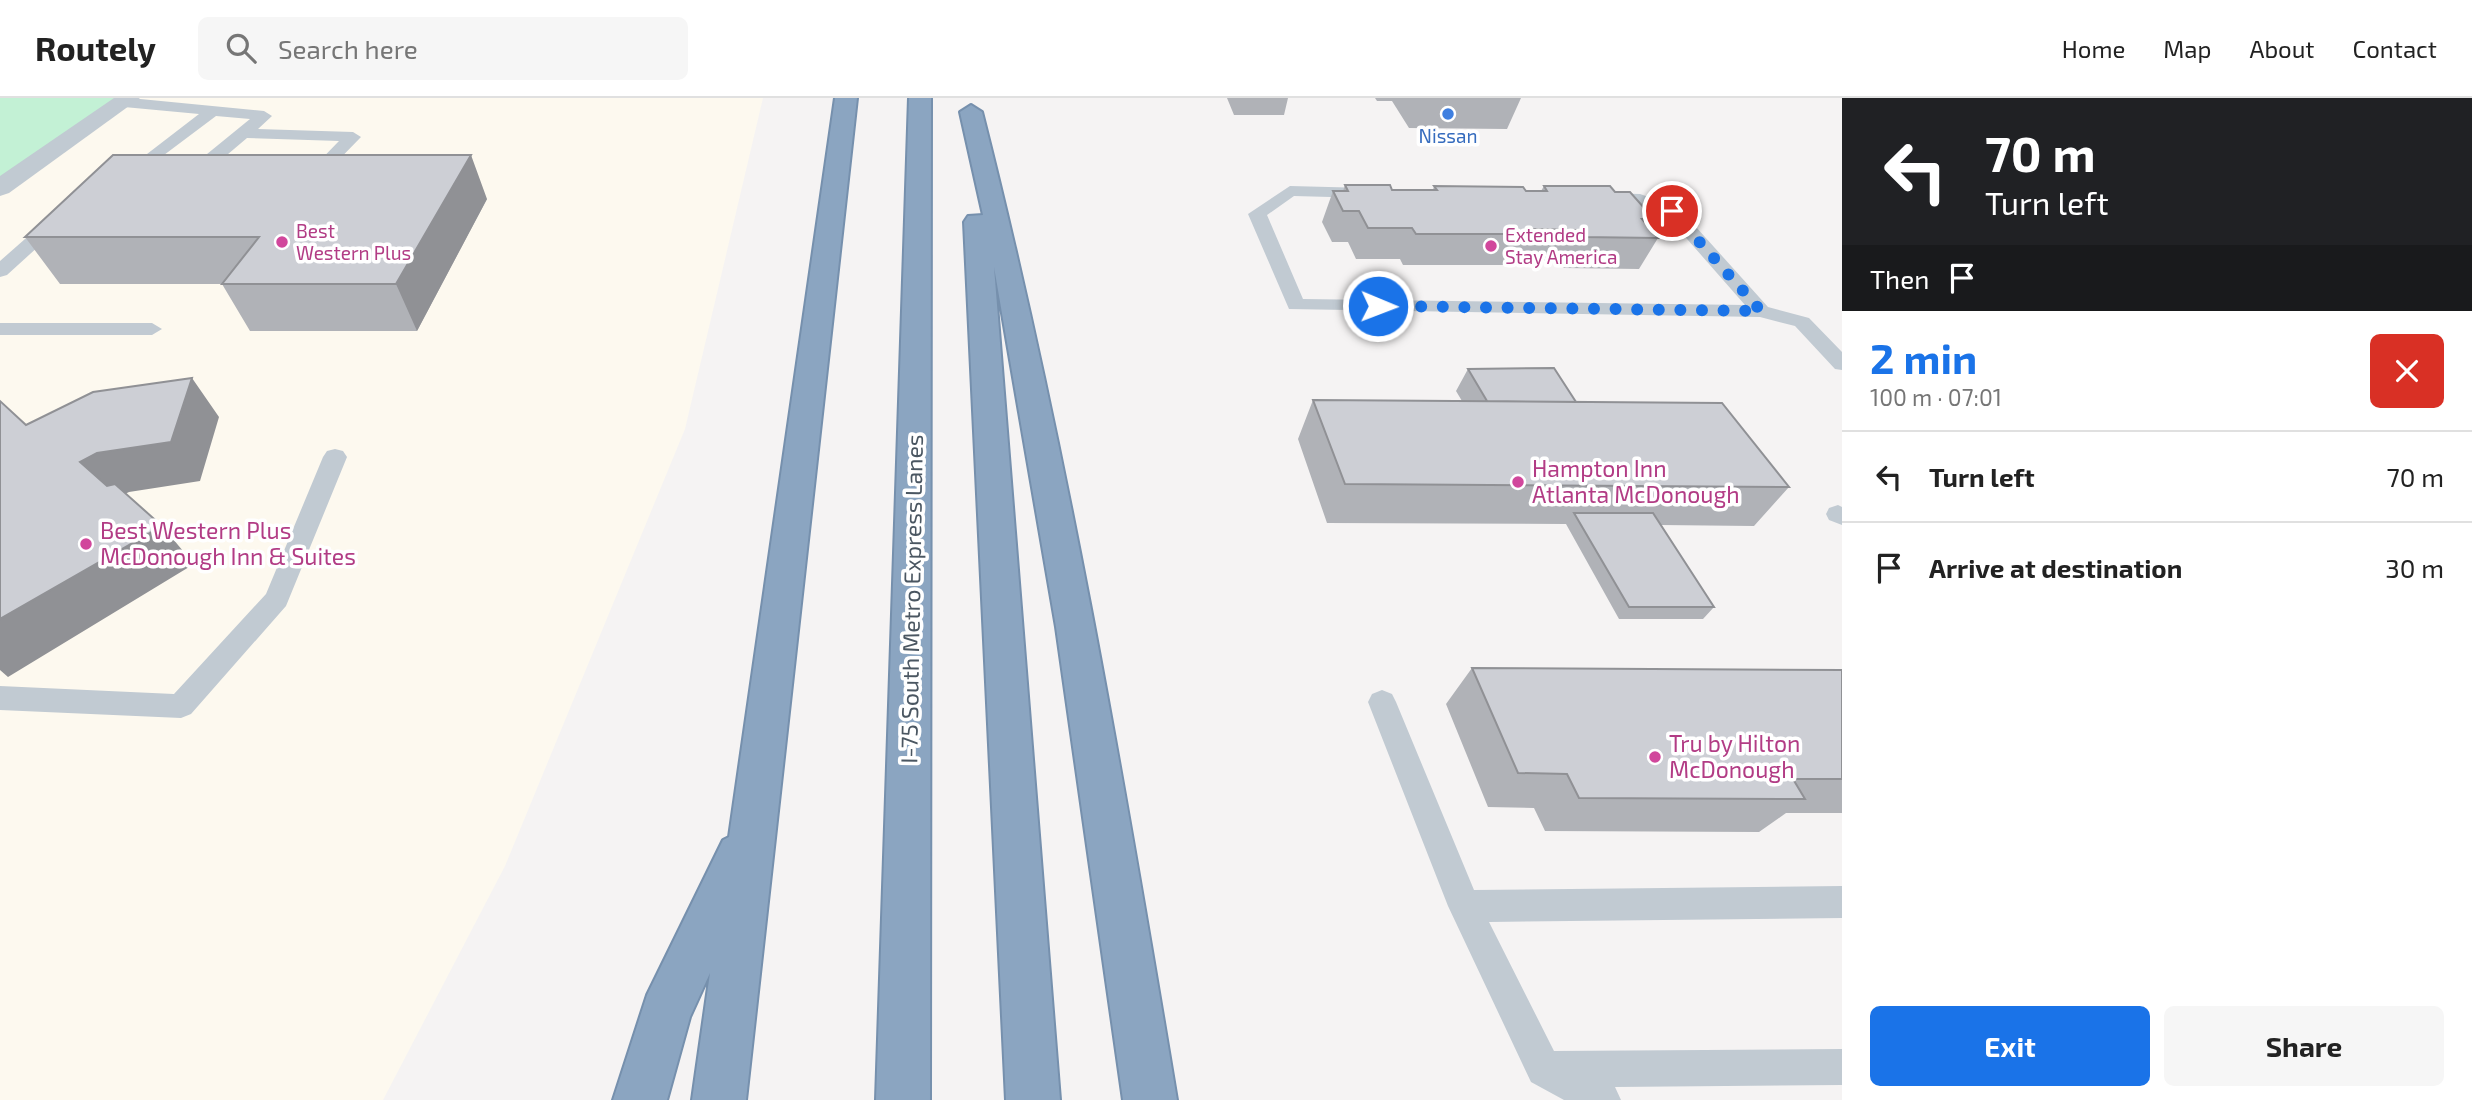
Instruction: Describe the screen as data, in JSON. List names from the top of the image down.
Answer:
{
  "streets": {
    "highway": ["I-75 South Metro Express Lanes"]
  },
  "places": [
    "Nissan",
    "Best Western Plus",
    "Extended Stay America",
    "Hampton Inn Atlanta McDonough",
    "Best Western Plus McDonough Inn & Suites",
    "Tru by Hilton McDonough"
  ],
  "page": {
    "header": "Routely",
    "search": "Search here",
    "nav": [
      "Home",
      "Map",
      "About",
      "Contact"
    ],
    "turn": ["70 m", "Turn left"],
    "then": "Then",
    "heading": ["2 min", "100 m · 07:01"],
    "list": [
      {
        "name": "Turn left",
        "value": "70 m"
      },
      {
        "name": "Arrive at destination",
        "value": "30 m"
      }
    ],
    "buttons": ["Exit", "Share"]
  }
}
